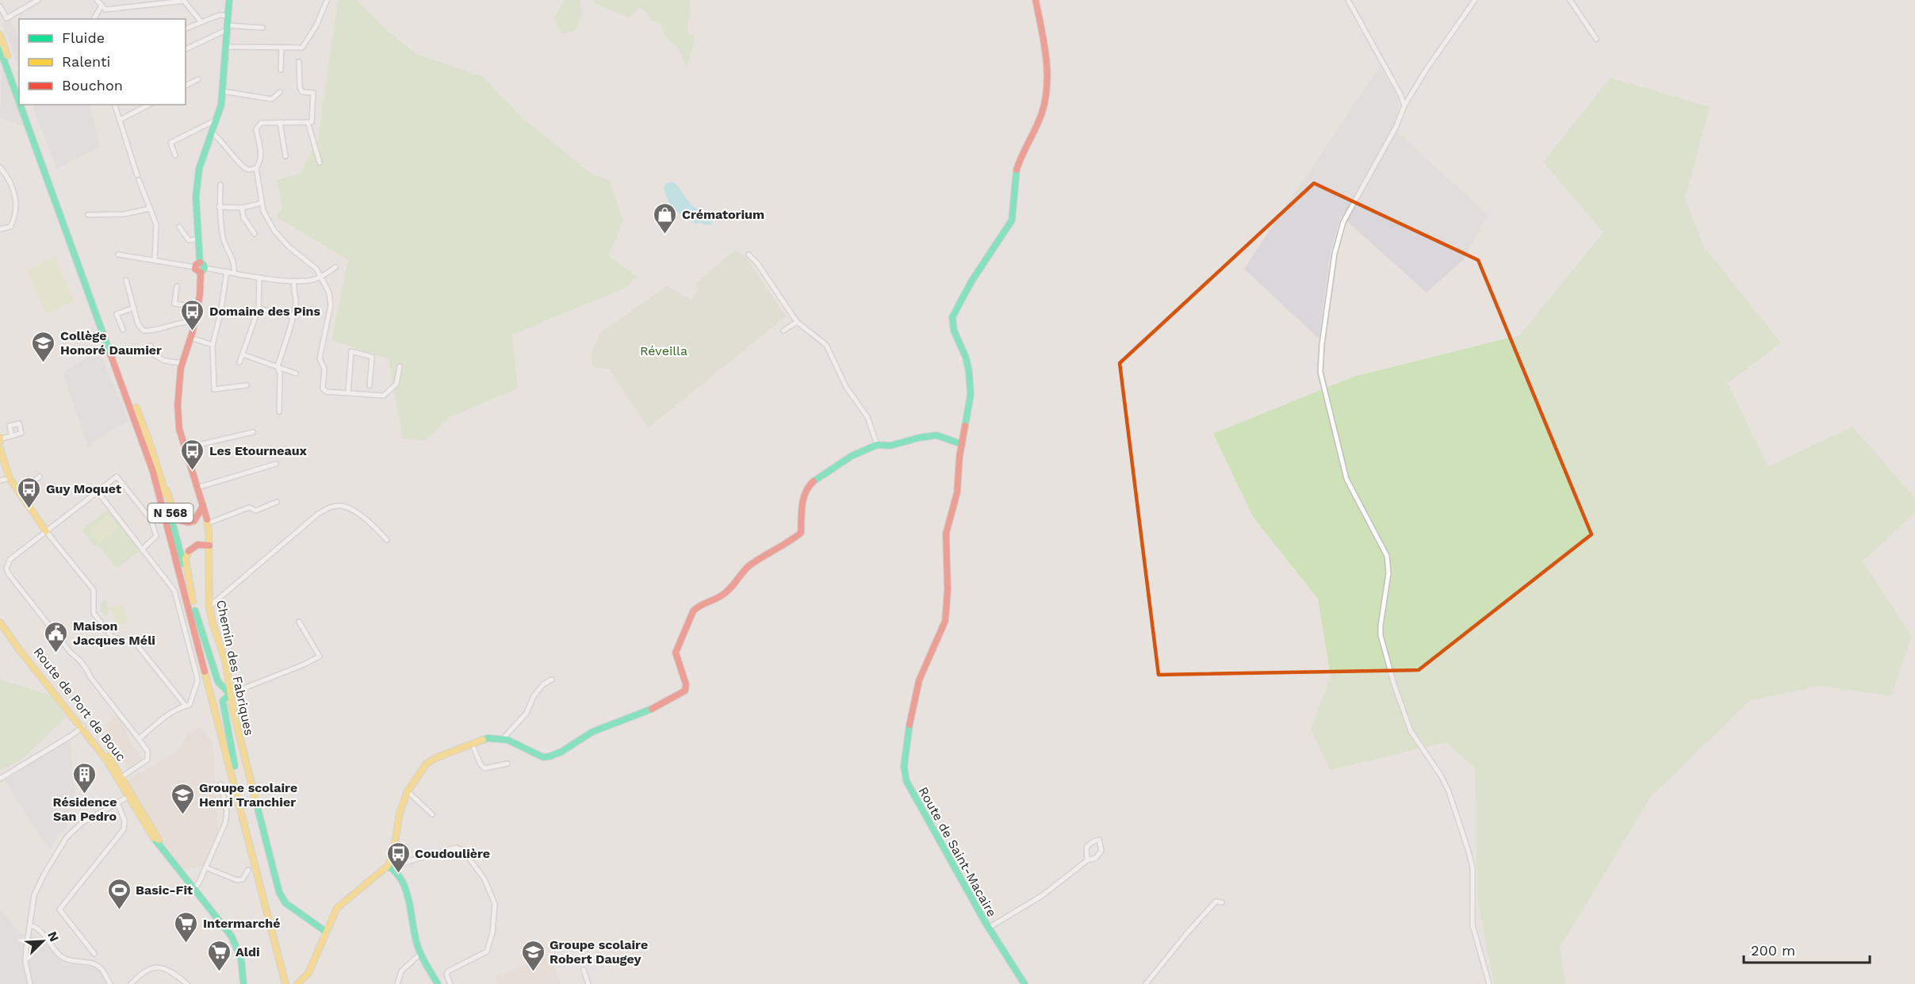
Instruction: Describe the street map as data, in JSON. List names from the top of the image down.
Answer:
{
  "streets": {
    "main road": [
      "N 568",
      "Chemin des Fabriques",
      "Route de Port de Bouc",
      "Route de Saint-Macaire"
    ]
  },
  "parks": ["Réveilla"],
  "places": {
    "shop": ["Crématorium"],
    "bus stop": [
      "Domaine des Pins",
      "Les Etourneaux",
      "Guy Moquet",
      "Coudoulière"
    ],
    "school or university": ["Collège Honoré Daumier", "Groupe scolaire Henri Tranchier", "Groupe scolaire Robert Daugey"],
    "public building": ["Maison Jacques Méli"],
    "building": ["Résidence San Pedro"],
    "sports": ["Basic-Fit"],
    "supermarket": ["Intermarché", "Aldi"]
  },
  "legend": ["Fluide", "Ralenti", "Bouchon"],
  "scale_bar": "200 m",
  "north": "top right"
}
